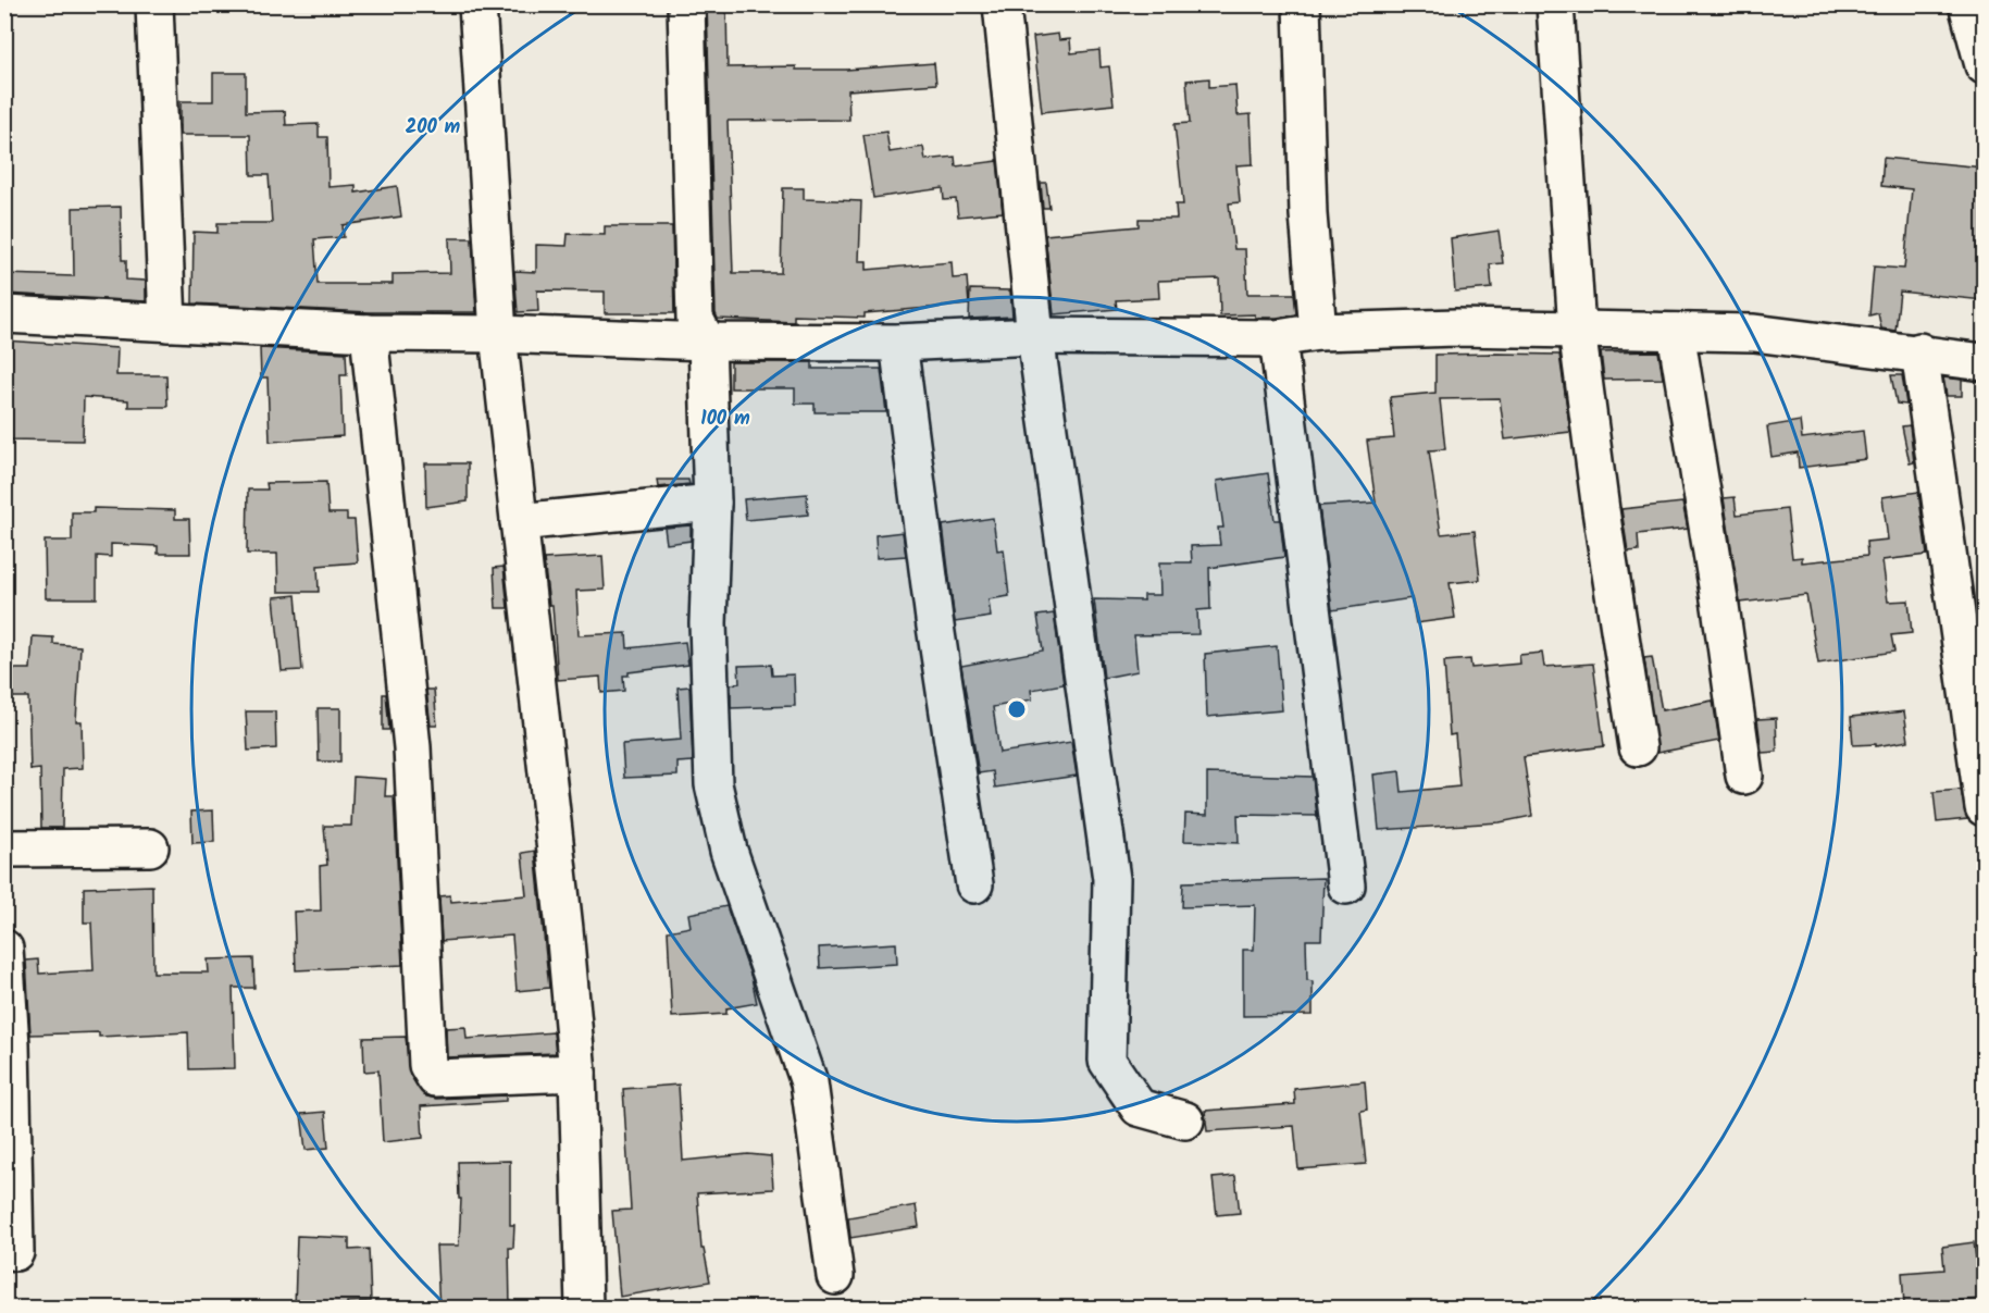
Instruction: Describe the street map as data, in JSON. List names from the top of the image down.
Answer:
{
  "rings": ["200 m", "100 m"]
}
